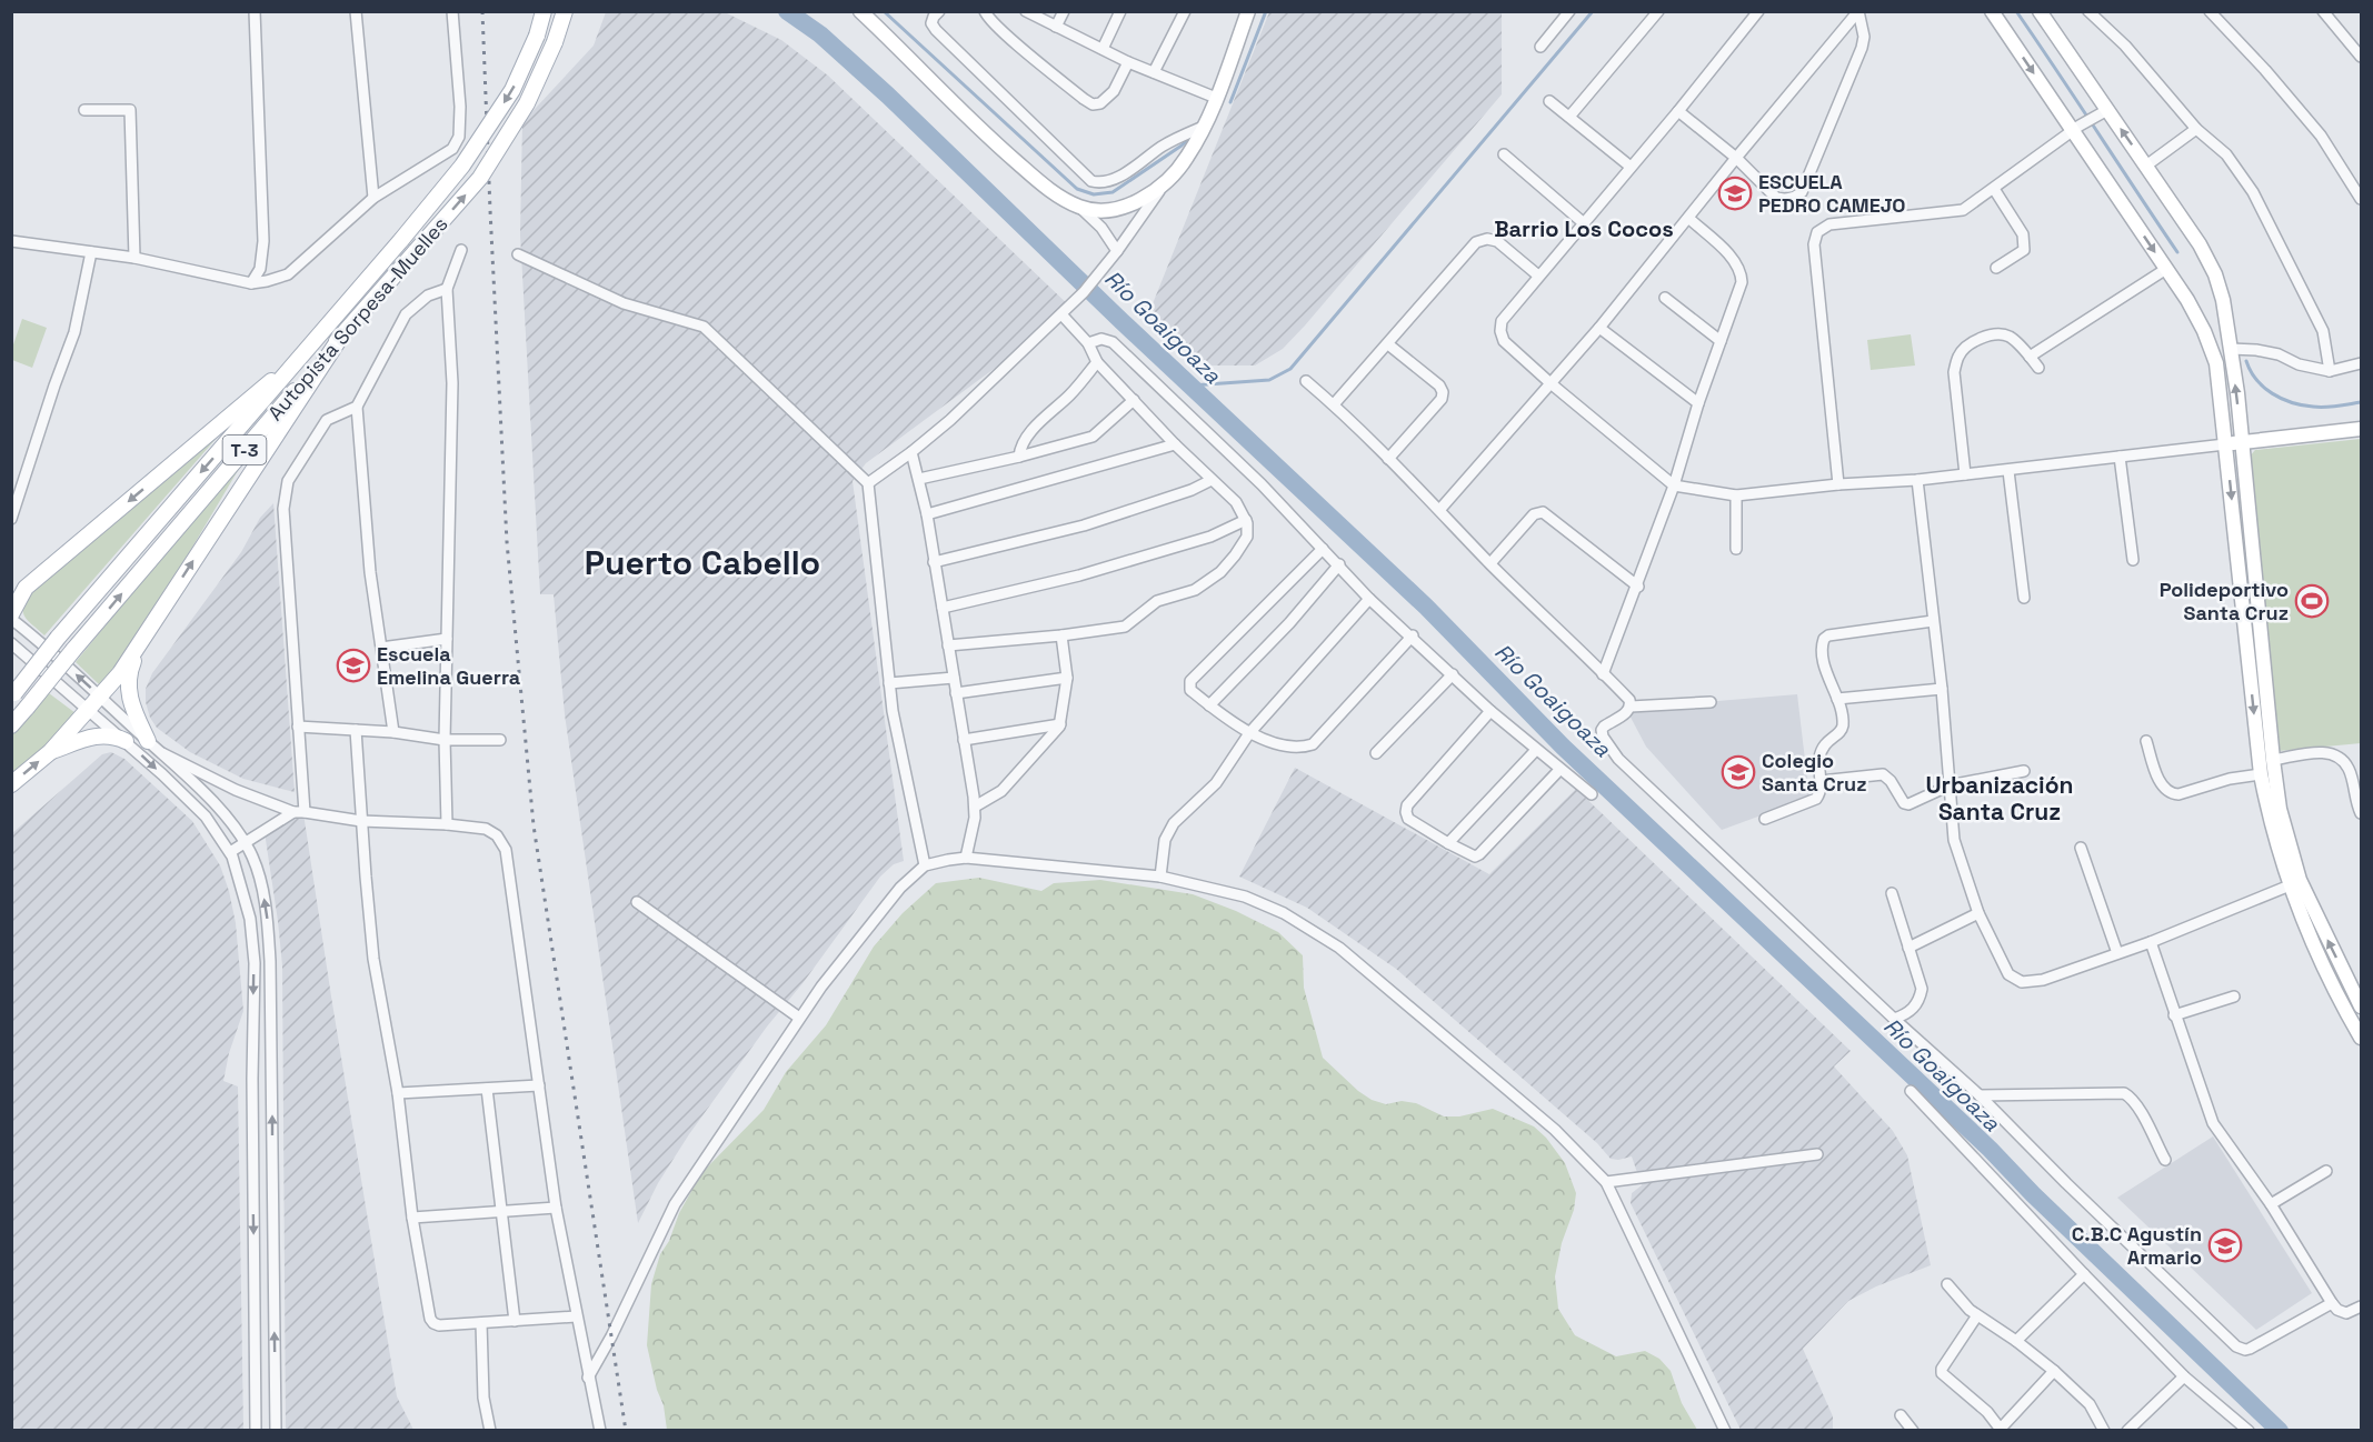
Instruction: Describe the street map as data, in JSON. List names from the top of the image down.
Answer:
{
  "streets": {
    "main road": ["Autopista Sorpesa-Muelles", "T-3"]
  },
  "districts": ["Barrio Los Cocos", "Puerto Cabello", "Urbanización Santa Cruz"],
  "water": ["Río Goaigoaza"],
  "places": {
    "school or university": [
      "ESCUELA PEDRO CAMEJO",
      "Escuela Emelina Guerra",
      "Colegio Santa Cruz",
      "C.B.C Agustín Armario"
    ],
    "sports": ["Polideportivo Santa Cruz"]
  }
}
